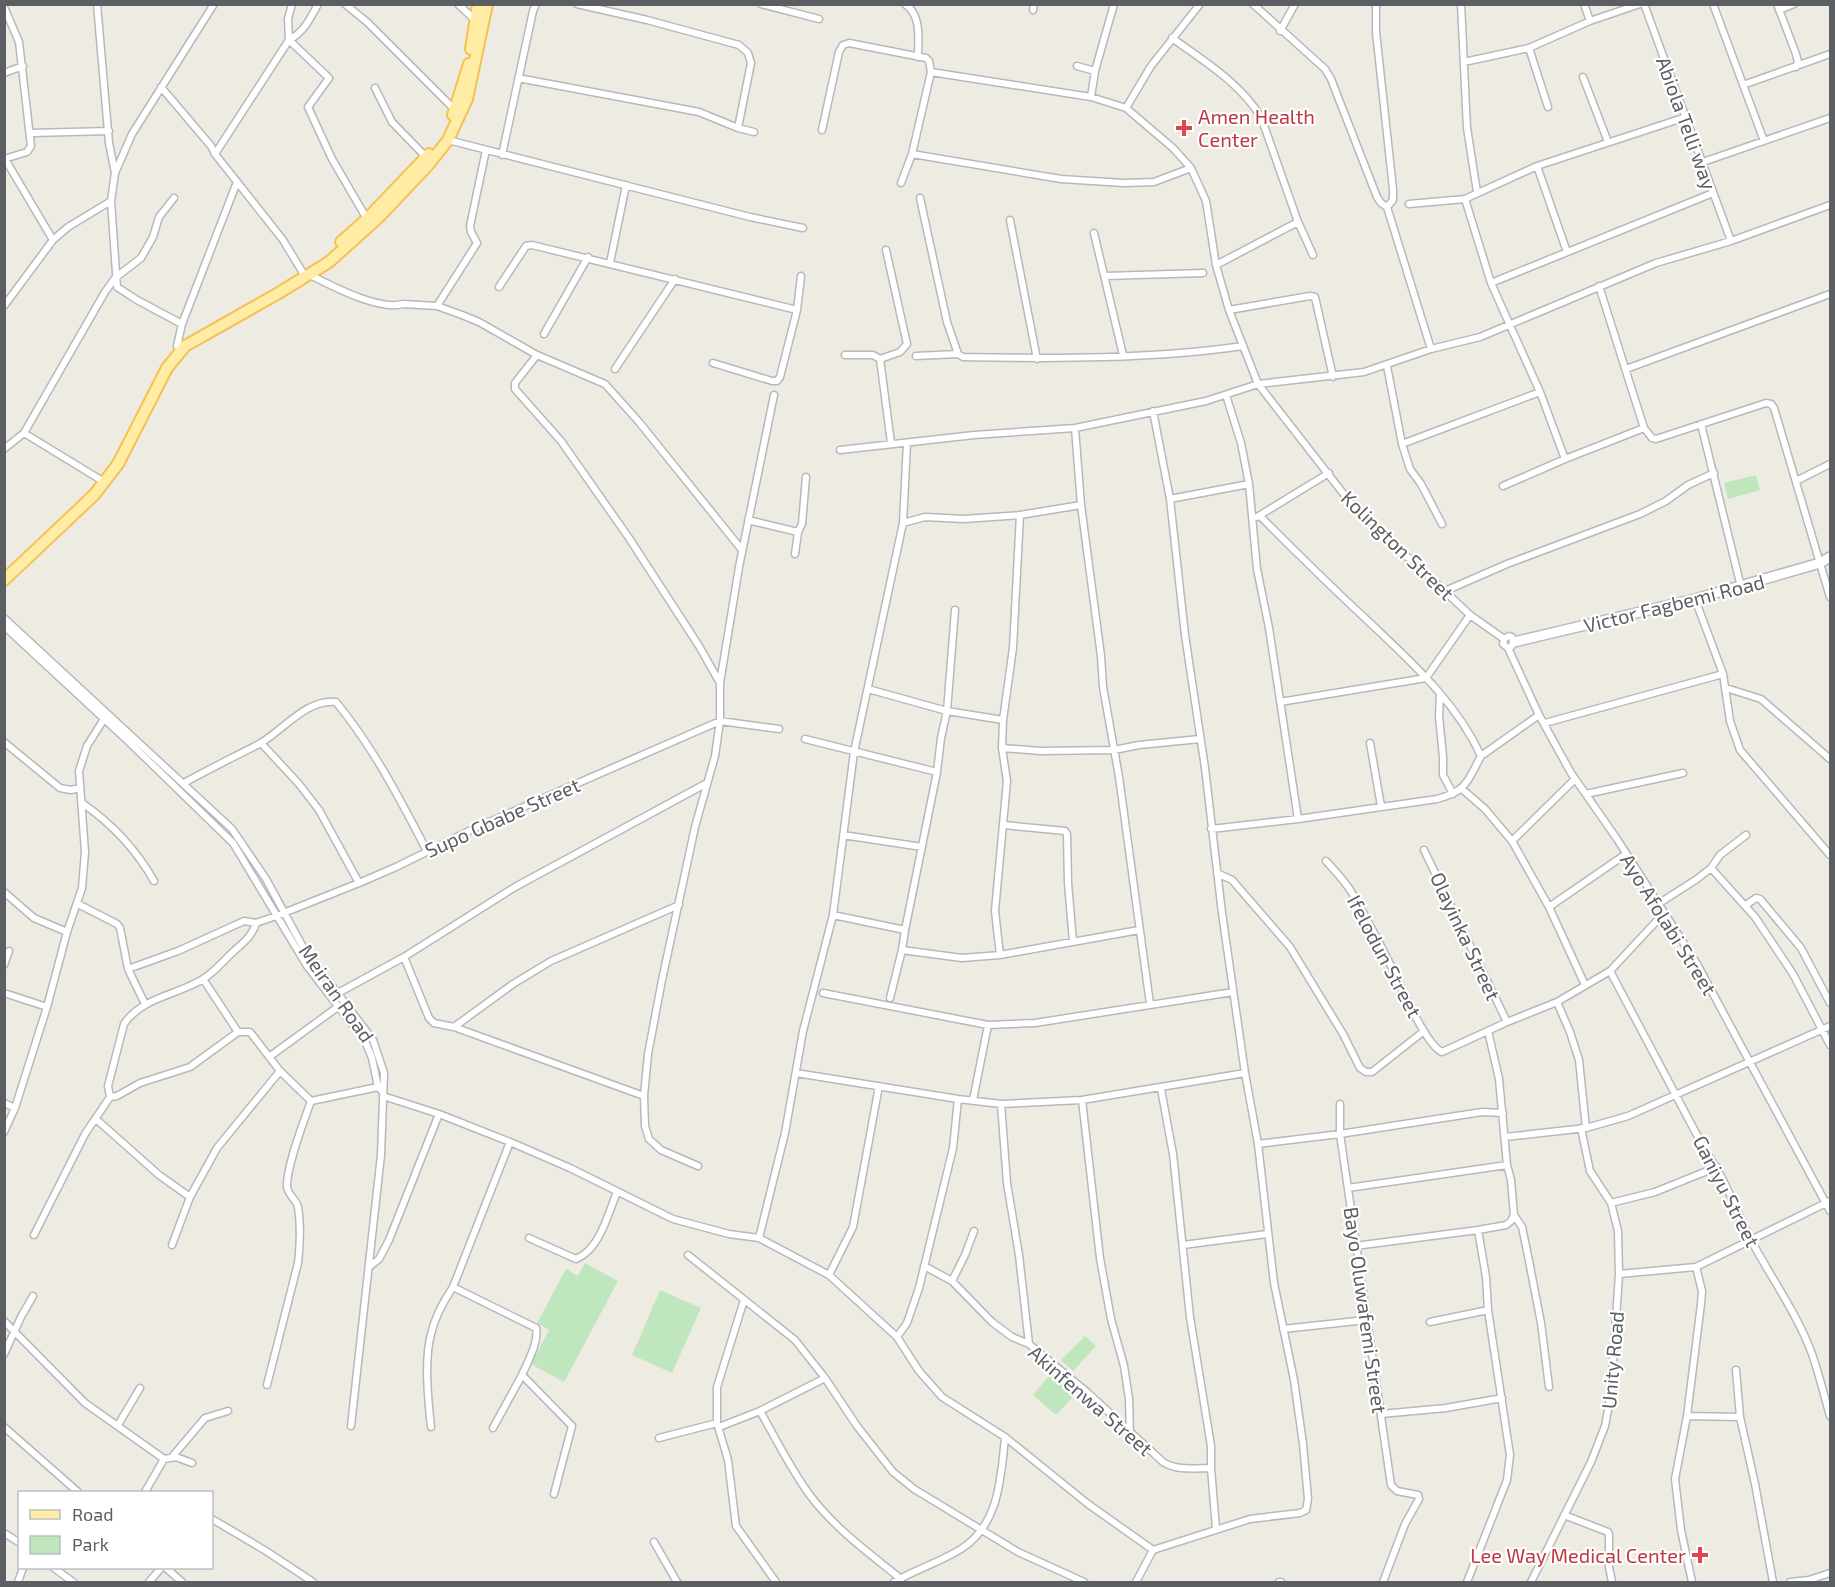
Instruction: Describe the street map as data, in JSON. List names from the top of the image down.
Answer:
{
  "streets": {
    "street": [
      "Abiola Telli way",
      "Kolington Street",
      "Victor Fagbemi Road",
      "Supo Gbabe Street",
      "Ayo Afolabi Street",
      "Olayinka Street",
      "Ifelodun Street",
      "Meiran Road",
      "Ganiyu Street",
      "Bayo Oluwafemi Street",
      "Unity Road",
      "Akinfenwa Street"
    ]
  },
  "crossings": [
    ["Kolington Street", "Victor Fagbemi Road"],
    ["Kolington Street", "Ayo Afolabi Street"],
    ["Victor Fagbemi Road", "Ayo Afolabi Street"],
    ["Supo Gbabe Street", "Meiran Road"]
  ],
  "places": {
    "health": ["Amen Health Center", "Lee Way Medical Center"]
  },
  "legend": ["Road", "Park"]
}
